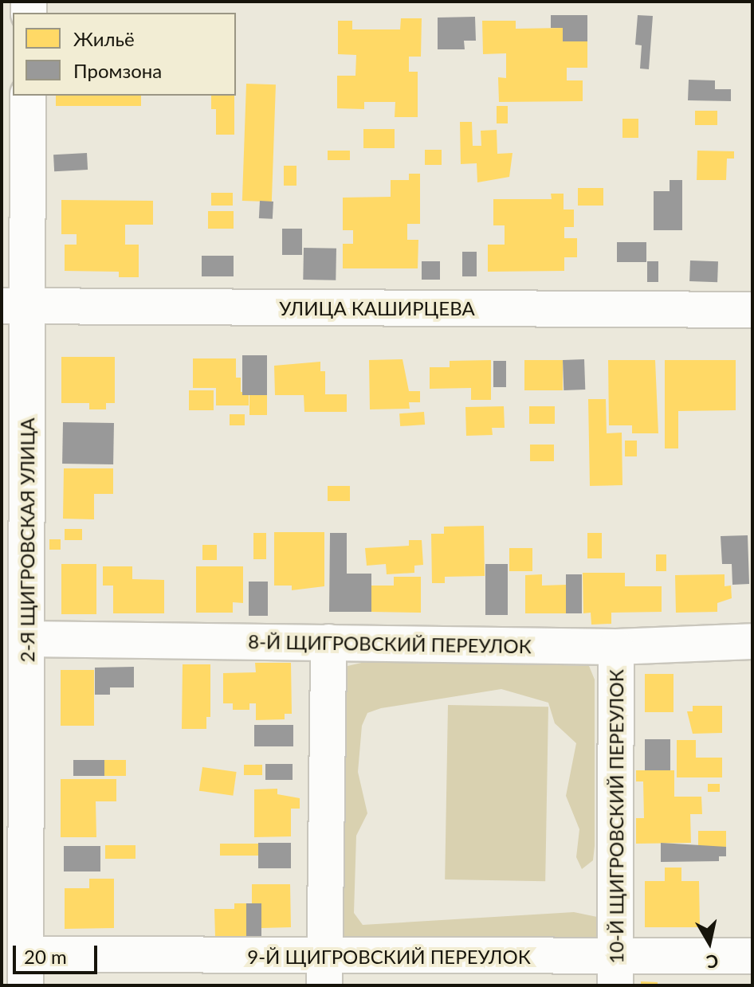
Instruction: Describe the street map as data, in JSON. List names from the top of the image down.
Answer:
{
  "streets": {
    "street": [
      "УЛИЦА КАШИРЦЕВА",
      "2-Я ЩИГРОВСКАЯ УЛИЦА",
      "8-Й ЩИГРОВСКИЙ ПЕРЕУЛОК",
      "10-Й ЩИГРОВСКИЙ ПЕРЕУЛОК",
      "9-Й ЩИГРОВСКИЙ ПЕРЕУЛОК"
    ]
  },
  "crossings": [
    ["УЛИЦА КАШИРЦЕВА", "2-Я ЩИГРОВСКАЯ УЛИЦА"],
    ["2-Я ЩИГРОВСКАЯ УЛИЦА", "8-Й ЩИГРОВСКИЙ ПЕРЕУЛОК"],
    ["2-Я ЩИГРОВСКАЯ УЛИЦА", "9-Й ЩИГРОВСКИЙ ПЕРЕУЛОК"],
    ["8-Й ЩИГРОВСКИЙ ПЕРЕУЛОК", "10-Й ЩИГРОВСКИЙ ПЕРЕУЛОК"],
    ["10-Й ЩИГРОВСКИЙ ПЕРЕУЛОК", "9-Й ЩИГРОВСКИЙ ПЕРЕУЛОК"]
  ],
  "legend": ["Жильё", "Промзона"],
  "scale_bar": "20 m",
  "north": "bottom"
}
